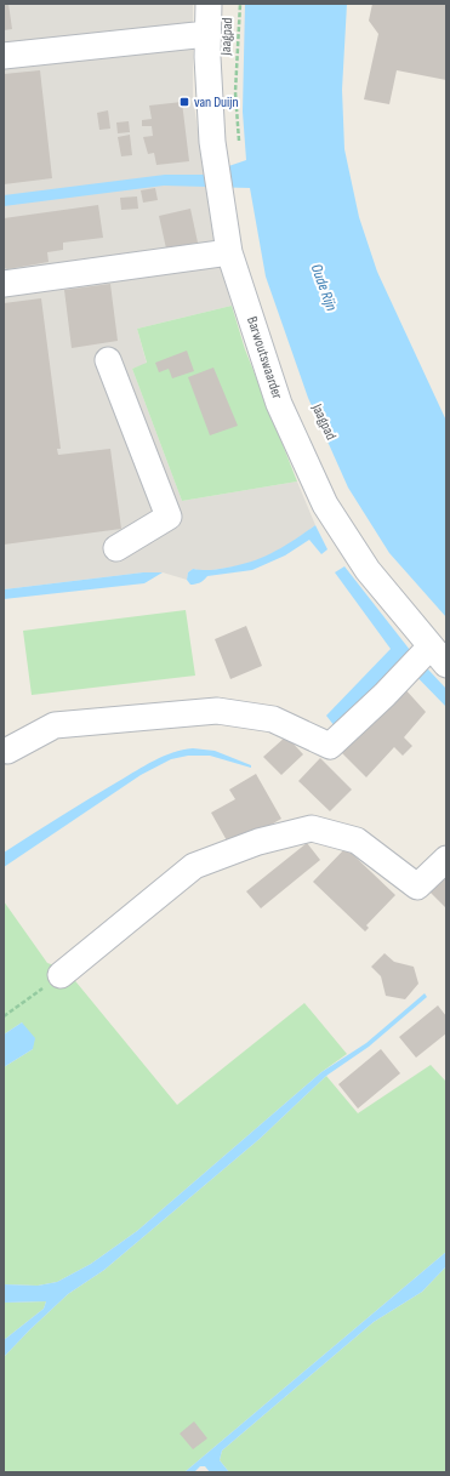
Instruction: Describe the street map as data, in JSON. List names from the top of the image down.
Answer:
{
  "streets": {
    "street": ["Barwoutswaarder"],
    "path": ["Jaagpad"]
  },
  "water": ["Oude Rijn"],
  "places": {
    "transit": ["van Duijn"]
  }
}
